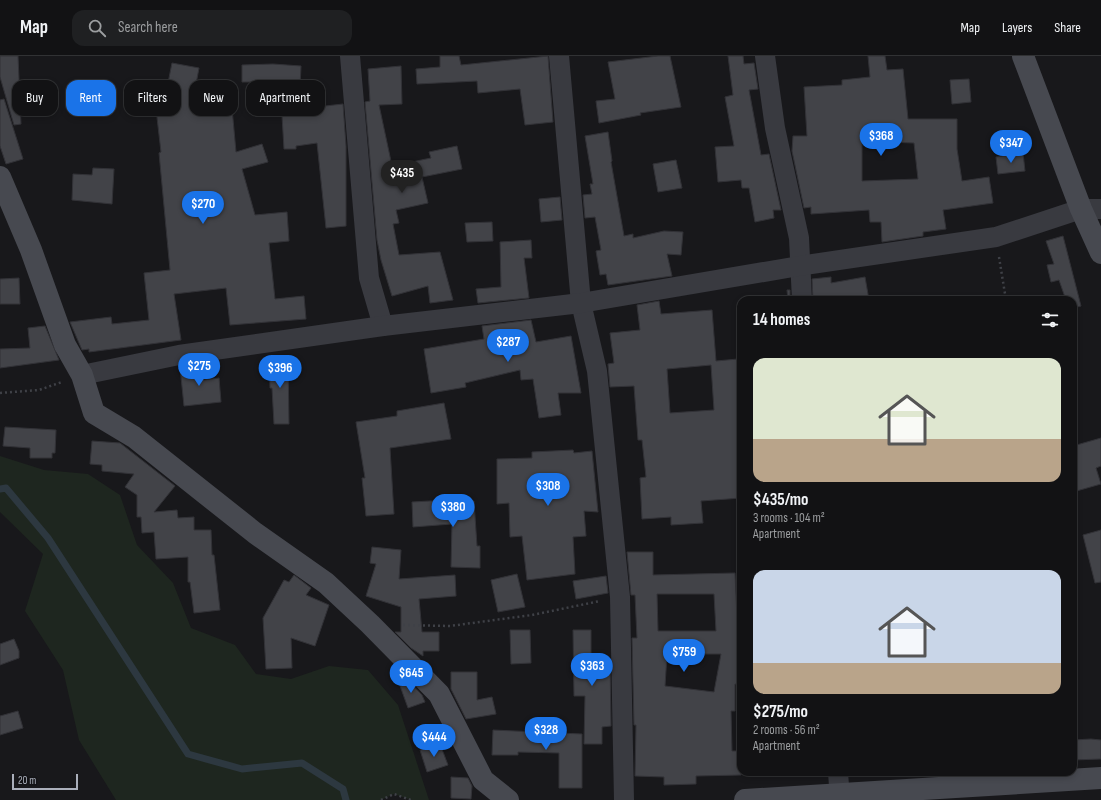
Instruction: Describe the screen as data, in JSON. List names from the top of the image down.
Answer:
{
  "scale_bar": "20 m",
  "page": {
    "header": "Map",
    "search": "Search here",
    "nav": ["Map", "Layers", "Share"],
    "chip": [
      "Buy",
      "Rent",
      "Filters",
      "New",
      "Apartment"
    ],
    "price": [
      "$368",
      "$347",
      "$435",
      "$270",
      "$287",
      "$275",
      "$396",
      "$308",
      "$380",
      "$759",
      "$363",
      "$645",
      "$328",
      "$444"
    ],
    "heading": "14 homes",
    "list": [
      {
        "name": "$435/mo",
        "note": "3 rooms · 104 m² · Apartment"
      },
      {
        "name": "$275/mo",
        "note": "2 rooms · 56 m² · Apartment"
      }
    ],
    "scale": "20 m"
  }
}
